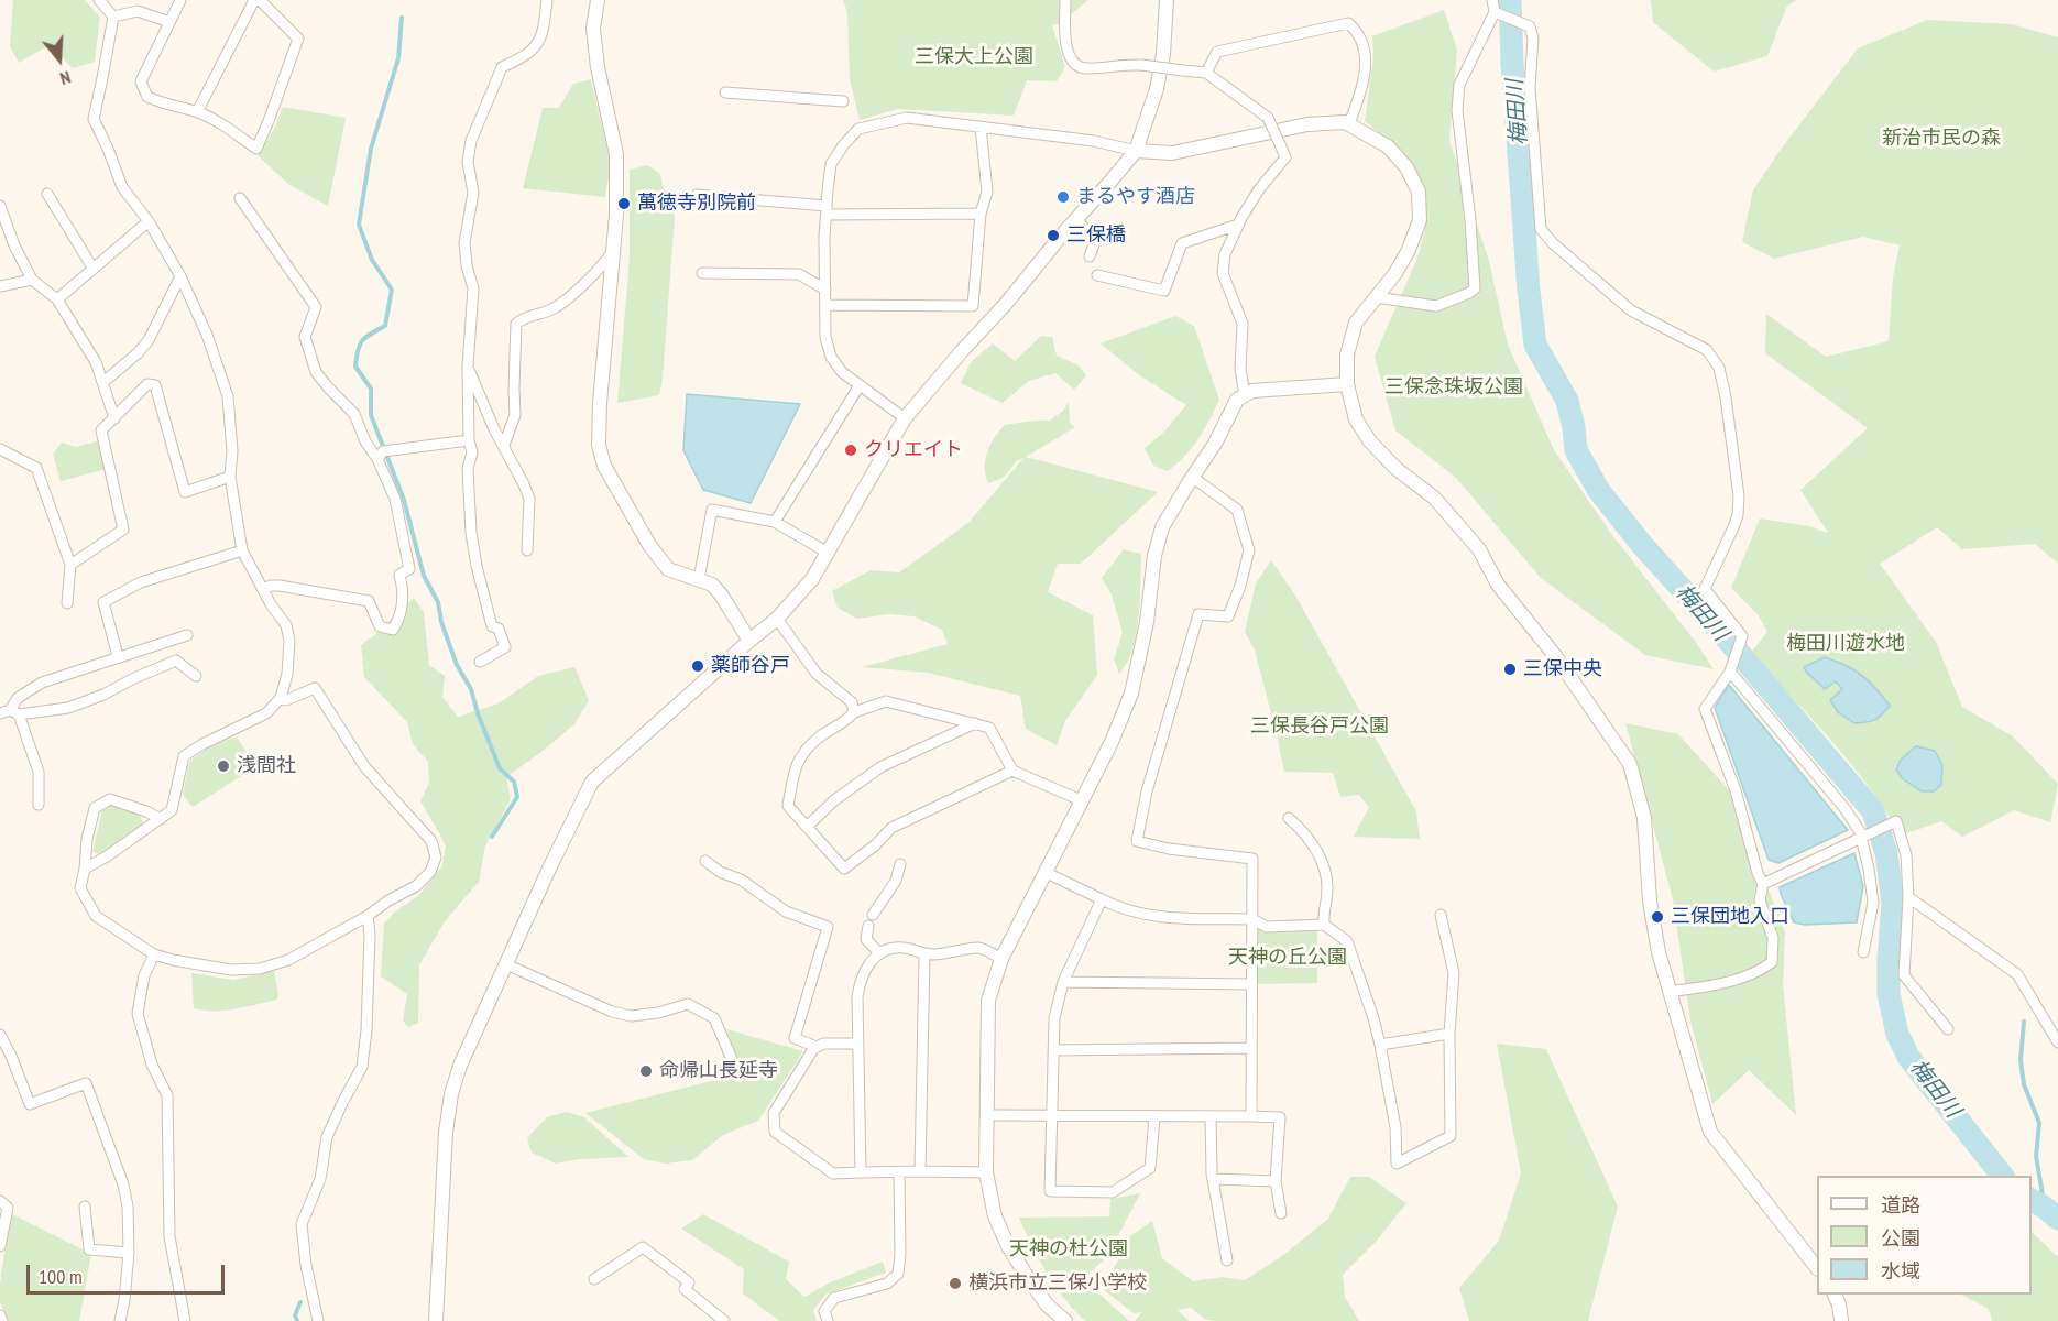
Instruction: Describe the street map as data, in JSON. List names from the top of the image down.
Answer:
{
  "water": ["梅田川"],
  "parks": [
    "三保大上公園",
    "新治市民の森",
    "三保念珠坂公園",
    "梅田川遊水地",
    "三保長谷戸公園",
    "天神の丘公園",
    "天神の杜公園"
  ],
  "places": [
    "まるやす酒店",
    "萬徳寺別院前",
    "三保橋",
    "クリエイト",
    "薬師谷戸",
    "三保中央",
    "浅間社",
    "三保団地入口",
    "命帰山長延寺",
    "横浜市立三保小学校"
  ],
  "legend": ["道路", "公園", "水域"],
  "scale_bar": "100 m",
  "north": "bottom"
}
